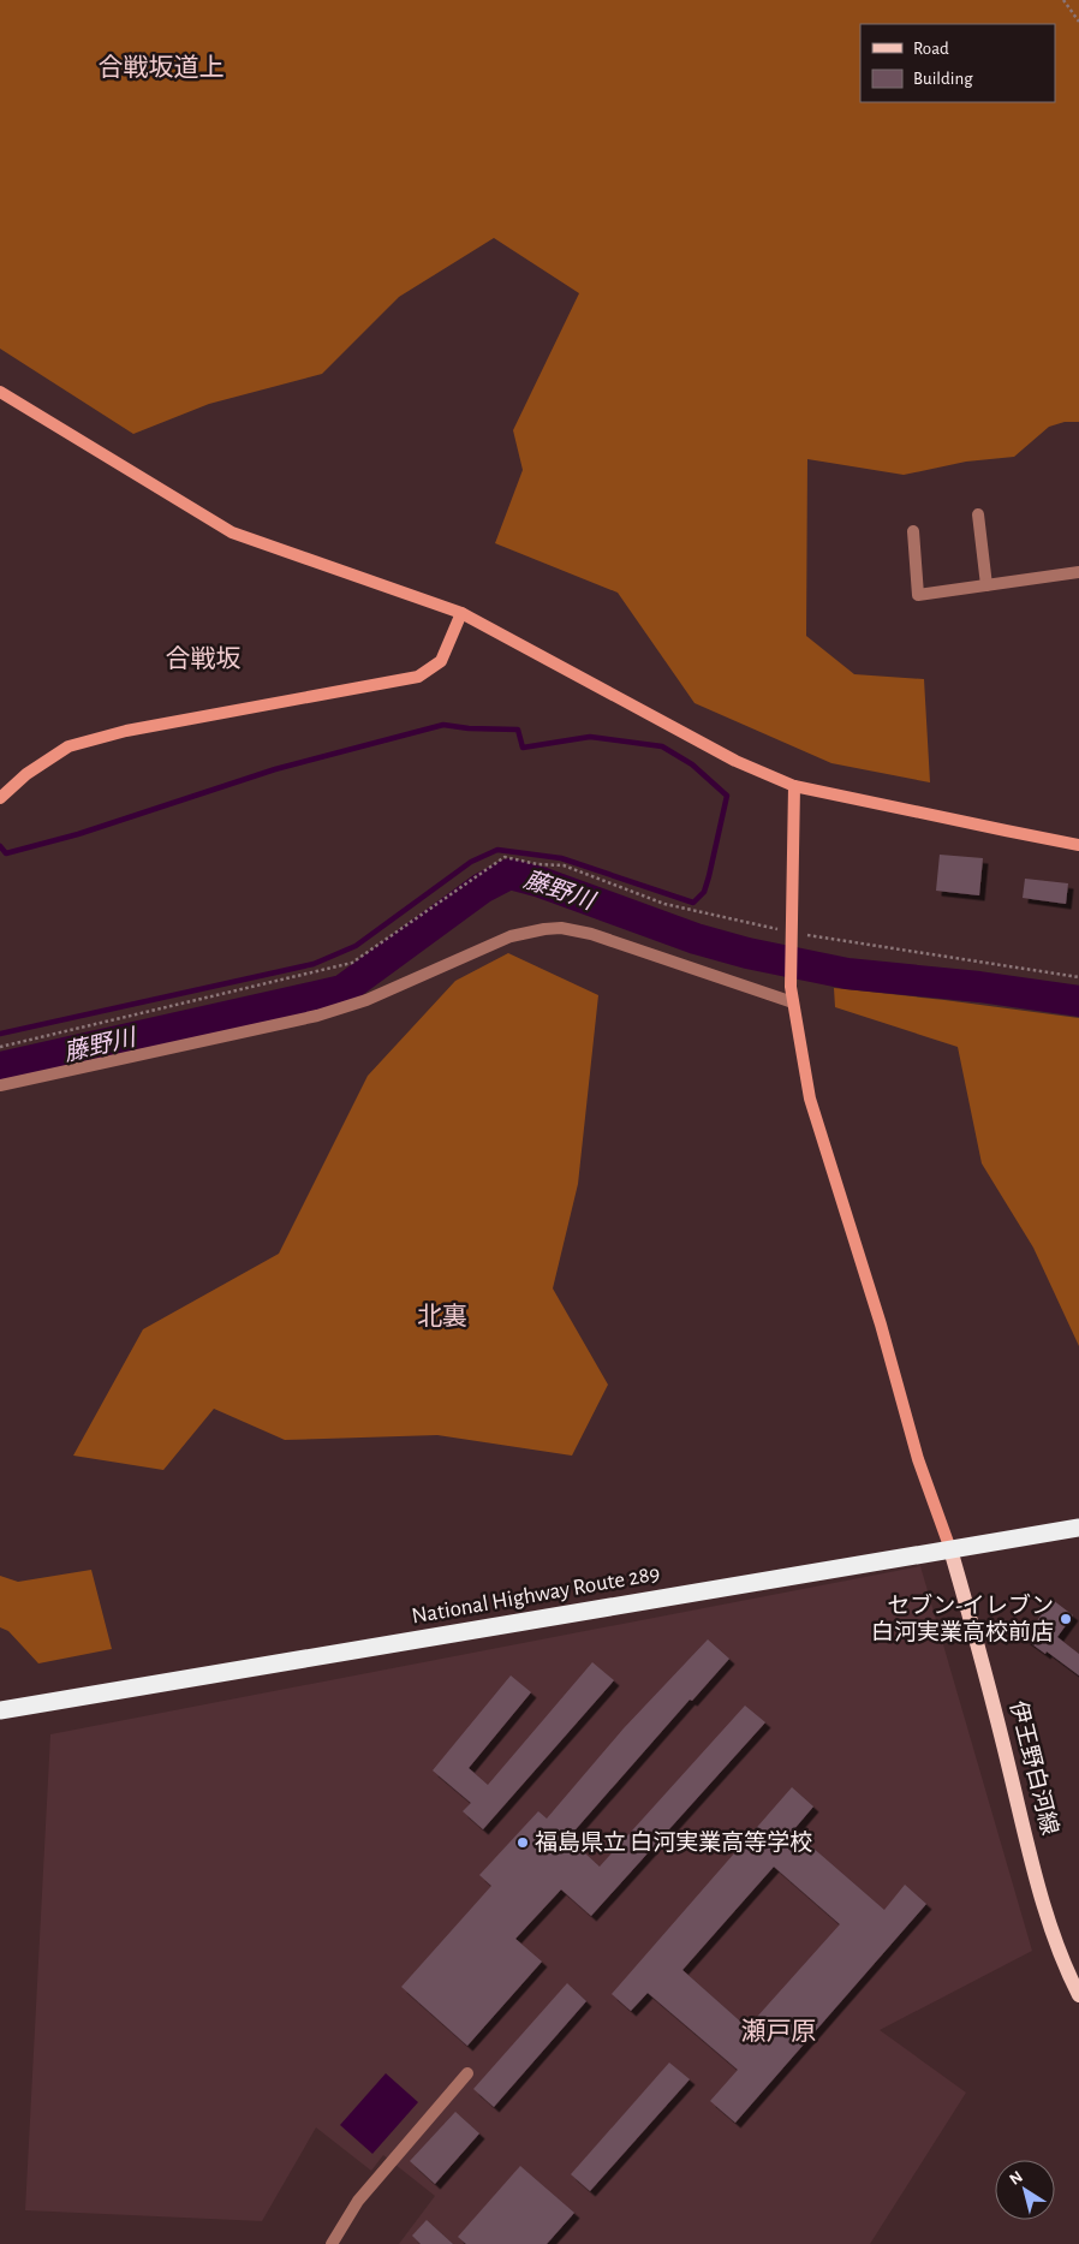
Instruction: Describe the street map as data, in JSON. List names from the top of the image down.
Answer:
{
  "streets": {
    "highway": ["National Highway Route 289"],
    "main road": ["伊王野白河線"]
  },
  "crossings": [
    ["National Highway Route 289", "伊王野白河線"]
  ],
  "districts": [
    "合戦坂道上",
    "合戦坂",
    "北裏",
    "瀬戸原"
  ],
  "water": ["藤野川"],
  "places": ["セブン-イレブン 白河実業高校前店", "福島県立 白河実業高等学校"],
  "legend": ["Road", "Building"],
  "north": "top left"
}
